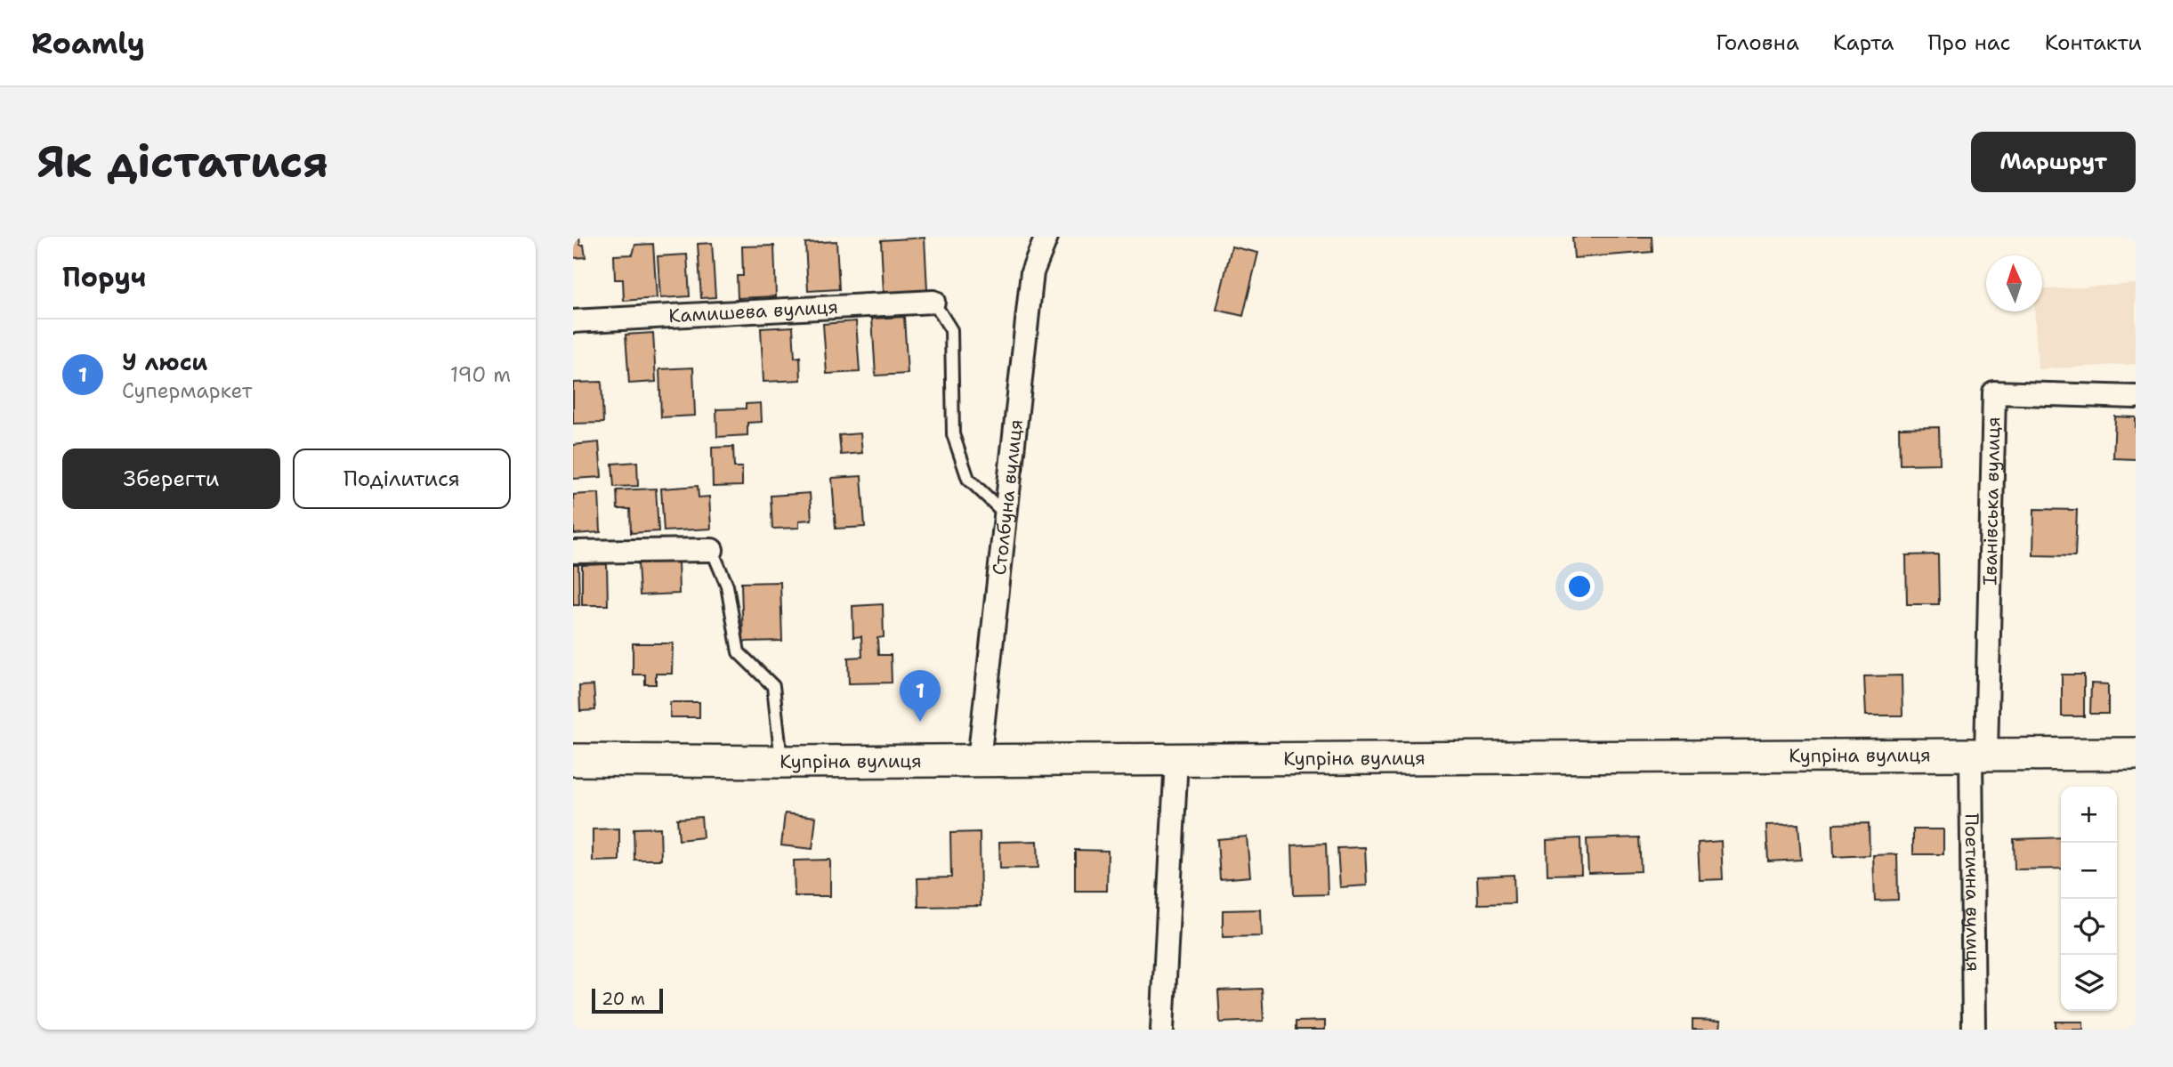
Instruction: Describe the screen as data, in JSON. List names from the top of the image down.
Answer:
{
  "streets": {
    "main road": ["Купріна вулиця"],
    "street": [
      "Камишева вулиця",
      "Столбуна вулиця",
      "Іванівська вулиця",
      "Поетична вулиця"
    ]
  },
  "crossings": [
    ["Столбуна вулиця", "Купріна вулиця"],
    ["Іванівська вулиця", "Купріна вулиця"],
    ["Іванівська вулиця", "Поетична вулиця"],
    ["Купріна вулиця", "Поетична вулиця"]
  ],
  "scale_bar": "20 m",
  "north": "top",
  "page": {
    "header": "Roamly",
    "nav": [
      "Головна",
      "Карта",
      "Про нас",
      "Контакти"
    ],
    "buttons": [
      "Маршрут",
      ["Зберегти", "Поділитися"]
    ],
    "title": "Як дістатися",
    "heading": "Поруч",
    "list": [
      {
        "mark": "1",
        "name": "У люси",
        "note": "Супермаркет",
        "value": "190 m"
      }
    ],
    "pins": "1",
    "map_buttons": ["+", "−"],
    "scale": "20 m"
  }
}
